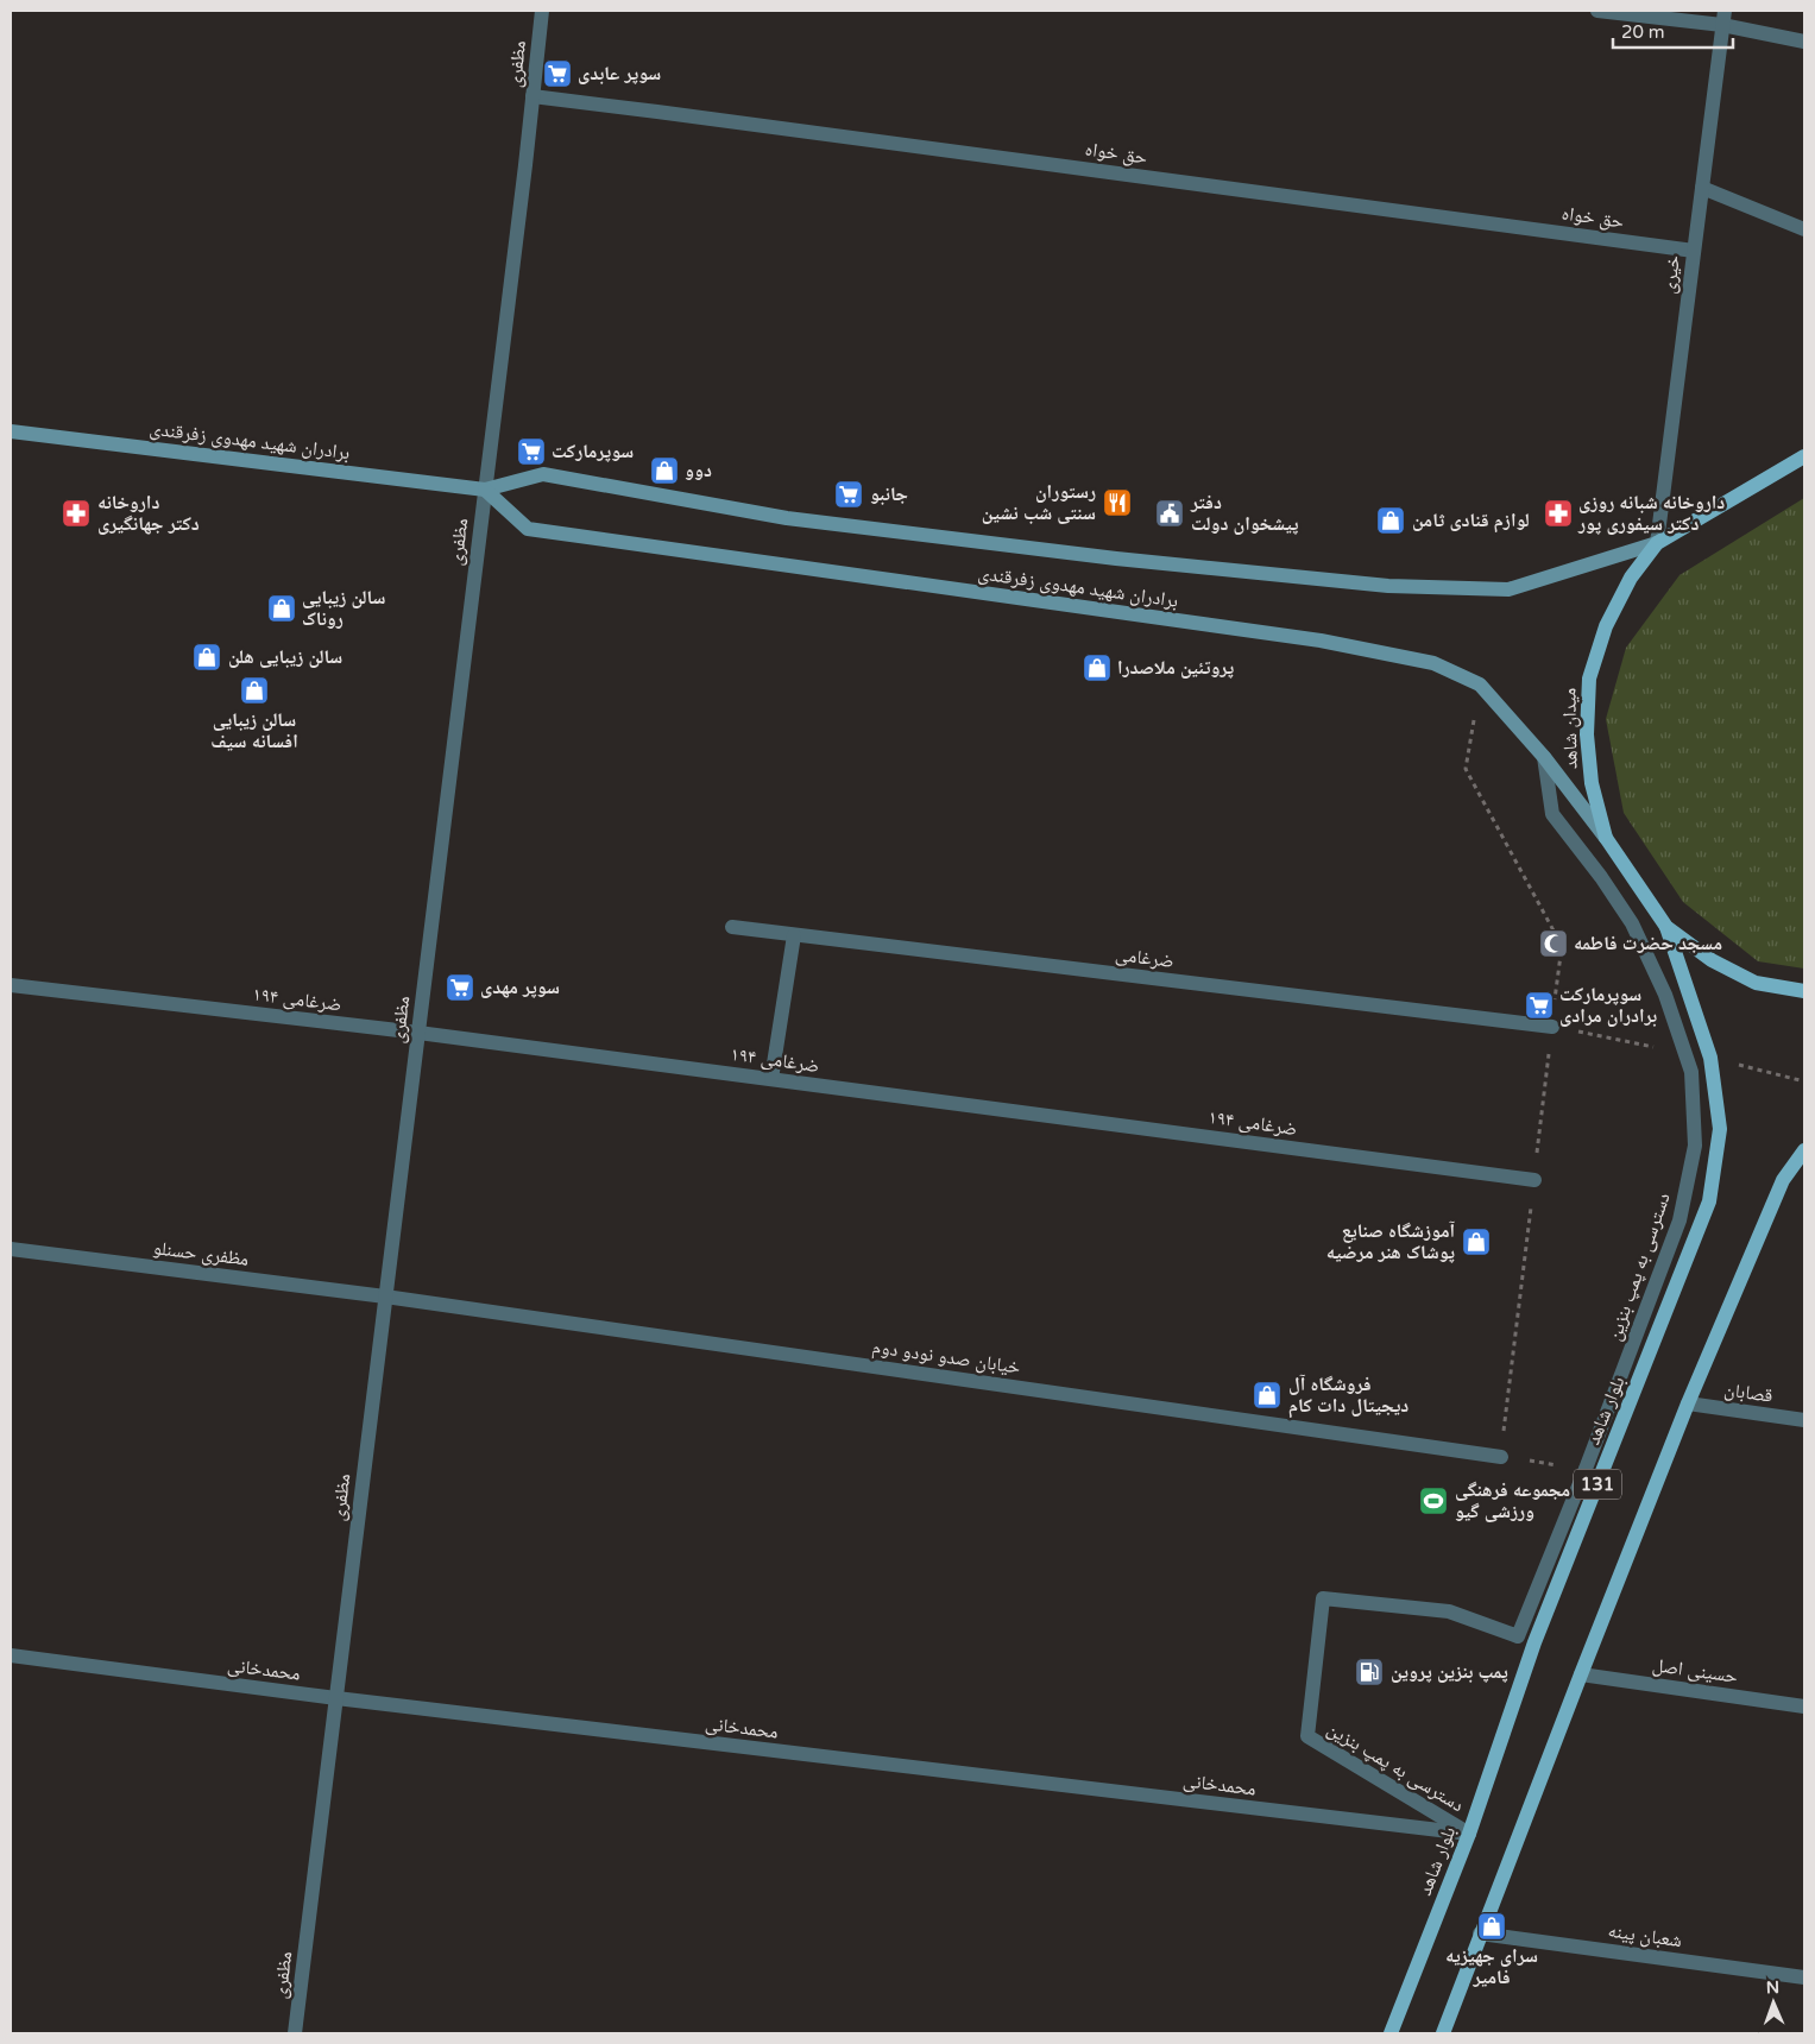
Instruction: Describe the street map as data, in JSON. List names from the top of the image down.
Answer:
{
  "streets": {
    "main road": [
      "برادران شهید مهدوی زفرقندی",
      "میدان شاهد",
      "بلوار شاهد",
      "131"
    ],
    "street": [
      "مظفری",
      "حق خواه",
      "خیری",
      "ضرغامی",
      "ضرغامی ۱۹۴",
      "مظفری حسنلو",
      "دسترسی به پمپ بنزین",
      "خیابان صدو نودو دوم",
      "قصابان",
      "محمدخانی",
      "حسینی اصل",
      "شعبان پینه"
    ]
  },
  "crossings": [
    ["مظفری", "حق خواه"],
    ["مظفری", "برادران شهید مهدوی زفرقندی"],
    ["مظفری", "ضرغامی ۱۹۴"],
    ["مظفری", "مظفری حسنلو"],
    ["مظفری", "خیابان صدو نودو دوم"],
    ["مظفری", "محمدخانی"],
    ["حق خواه", "خیری"],
    ["خیری", "برادران شهید مهدوی زفرقندی"],
    ["خیری", "میدان شاهد"],
    ["برادران شهید مهدوی زفرقندی", "میدان شاهد"],
    ["برادران شهید مهدوی زفرقندی", "دسترسی به پمپ بنزین"],
    ["میدان شاهد", "بلوار شاهد"],
    ["مظفری حسنلو", "خیابان صدو نودو دوم"],
    ["دسترسی به پمپ بنزین", "بلوار شاهد"],
    ["دسترسی به پمپ بنزین", "محمدخانی"],
    ["قصابان", "131"],
    ["بلوار شاهد", "محمدخانی"],
    ["131", "حسینی اصل"],
    ["131", "شعبان پینه"]
  ],
  "places": {
    "supermarket": [
      "سوپر عابدی",
      "سوپرمارکت",
      "جانبو",
      "سوپر مهدی",
      "سوپرمارکت برادران مرادی"
    ],
    "shop": [
      "دوو",
      "لوازم قنادی ثامن",
      "سالن زیبایی روناک",
      "سالن زیبایی هلن",
      "پروتئین ملاصدرا",
      "سالن زیبایی افسانه سیف",
      "آموزشگاه صنایع پوشاک هنر مرضیه",
      "فروشگاه آل دیجیتال دات کام",
      "سرای جهیزیه فامیر"
    ],
    "restaurant": ["رستوران سنتی شب نشین"],
    "pharmacy": ["داروخانه دکتر جهانگیری", "داروخانه شبانه روزی دکتر سیفوری پور"],
    "public building": ["دفتر پیشخوان دولت"],
    "mosque": ["مسجد حضرت فاطمه"],
    "sports": ["مجموعه فرهنگی ورزشی گیو"],
    "fuel station": ["پمپ بنزین پروین"]
  },
  "scale_bar": "20 m",
  "north": "top"
}
